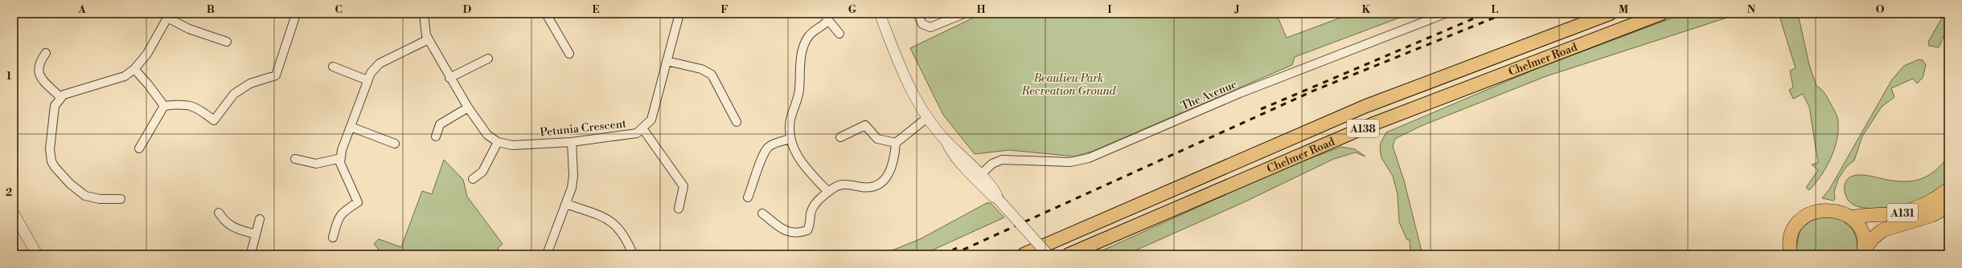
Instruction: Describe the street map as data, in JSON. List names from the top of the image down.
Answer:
{
  "streets": {
    "highway": ["A131"],
    "main road": ["Chelmer Road", "A138"],
    "street": ["The Avenue", "Petunia Crescent"]
  },
  "parks": ["Beaulieu Park Recreation Ground"],
  "grid": {
    "columns": [
      "A",
      "B",
      "C",
      "D",
      "E",
      "F",
      "G",
      "H",
      "I",
      "J",
      "K",
      "L",
      "M",
      "N",
      "O"
    ],
    "rows": ["1", "2"]
  }
}
